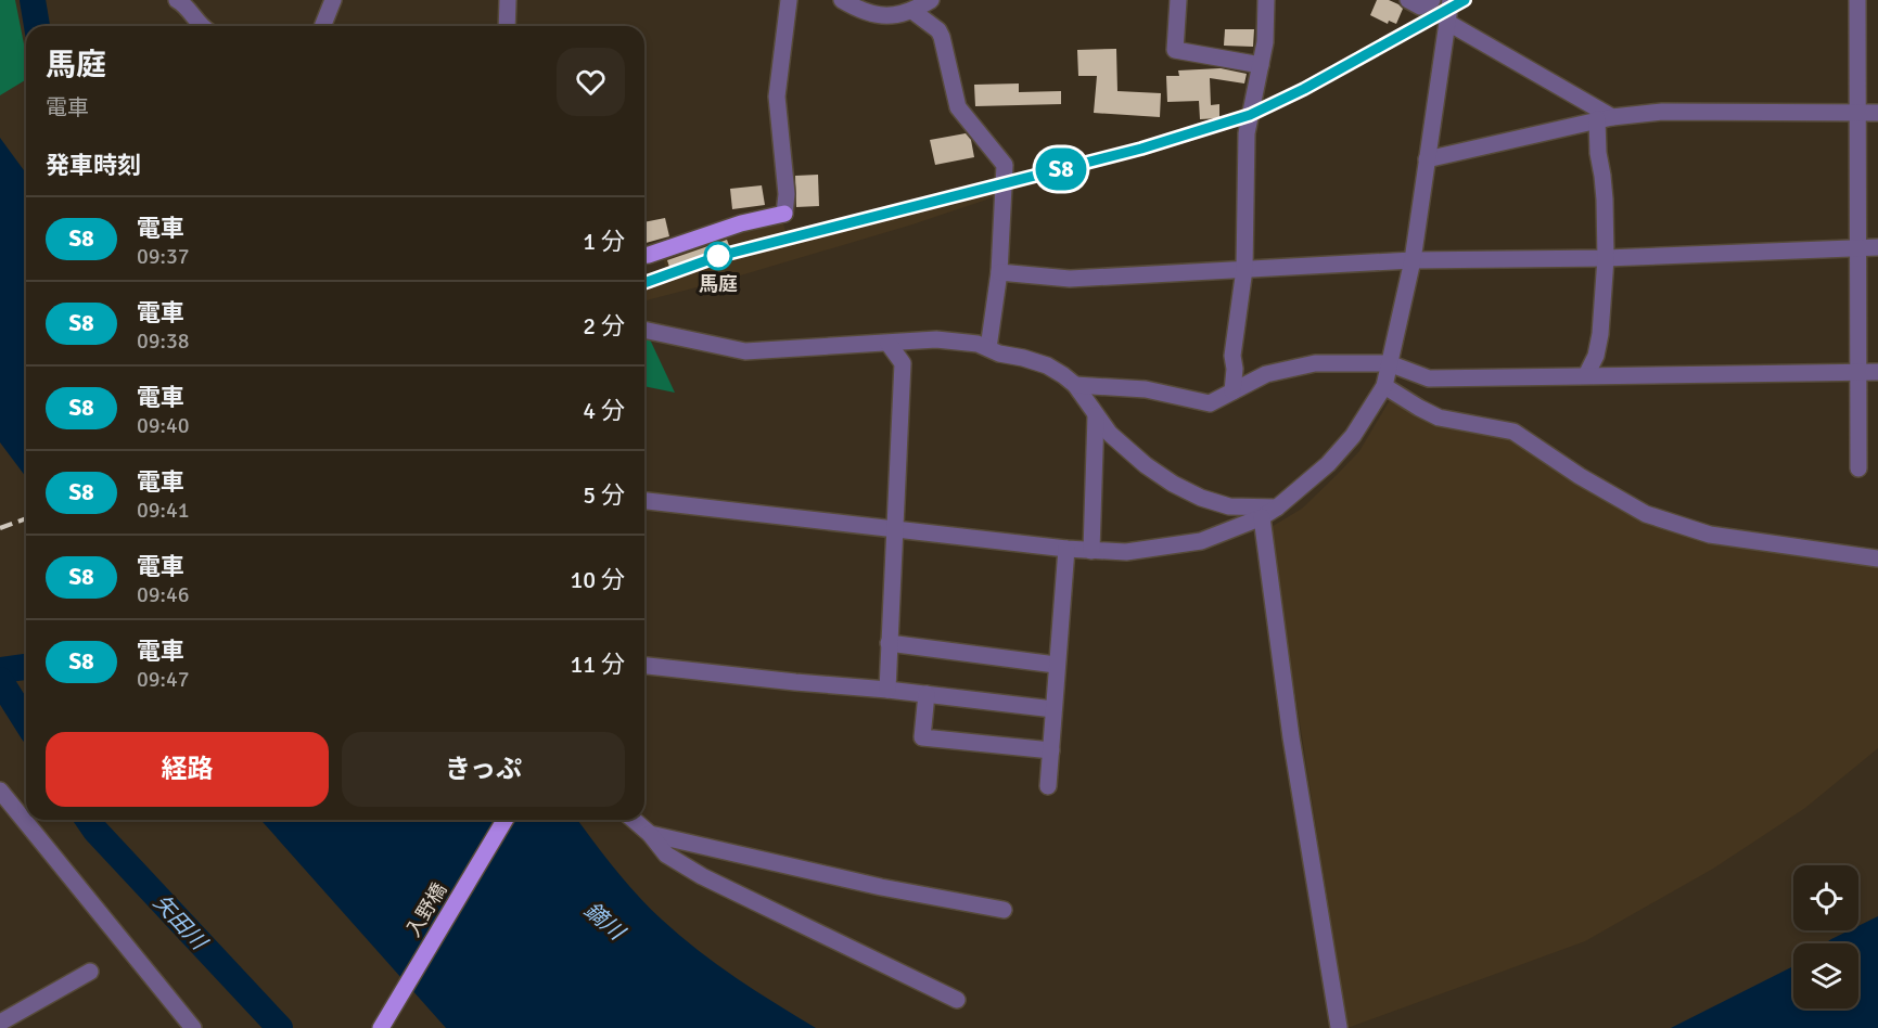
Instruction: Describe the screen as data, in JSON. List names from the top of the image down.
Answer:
{
  "streets": {
    "main road": ["入野橋"]
  },
  "water": ["鏑川", "矢田川"],
  "places": ["馬庭"],
  "page": {
    "on_map": "S8",
    "heading": [
      ["馬庭", "電車"],
      "発車時刻"
    ],
    "list": [
      {
        "mark": "S8",
        "name": "電車",
        "note": "09:37",
        "value": "1 分"
      },
      {
        "mark": "S8",
        "name": "電車",
        "note": "09:38",
        "value": "2 分"
      },
      {
        "mark": "S8",
        "name": "電車",
        "note": "09:40",
        "value": "4 分"
      },
      {
        "mark": "S8",
        "name": "電車",
        "note": "09:41",
        "value": "5 分"
      },
      {
        "mark": "S8",
        "name": "電車",
        "note": "09:46",
        "value": "10 分"
      },
      {
        "mark": "S8",
        "name": "電車",
        "note": "09:47",
        "value": "11 分"
      }
    ],
    "buttons": ["経路", "きっぷ"]
  }
}
